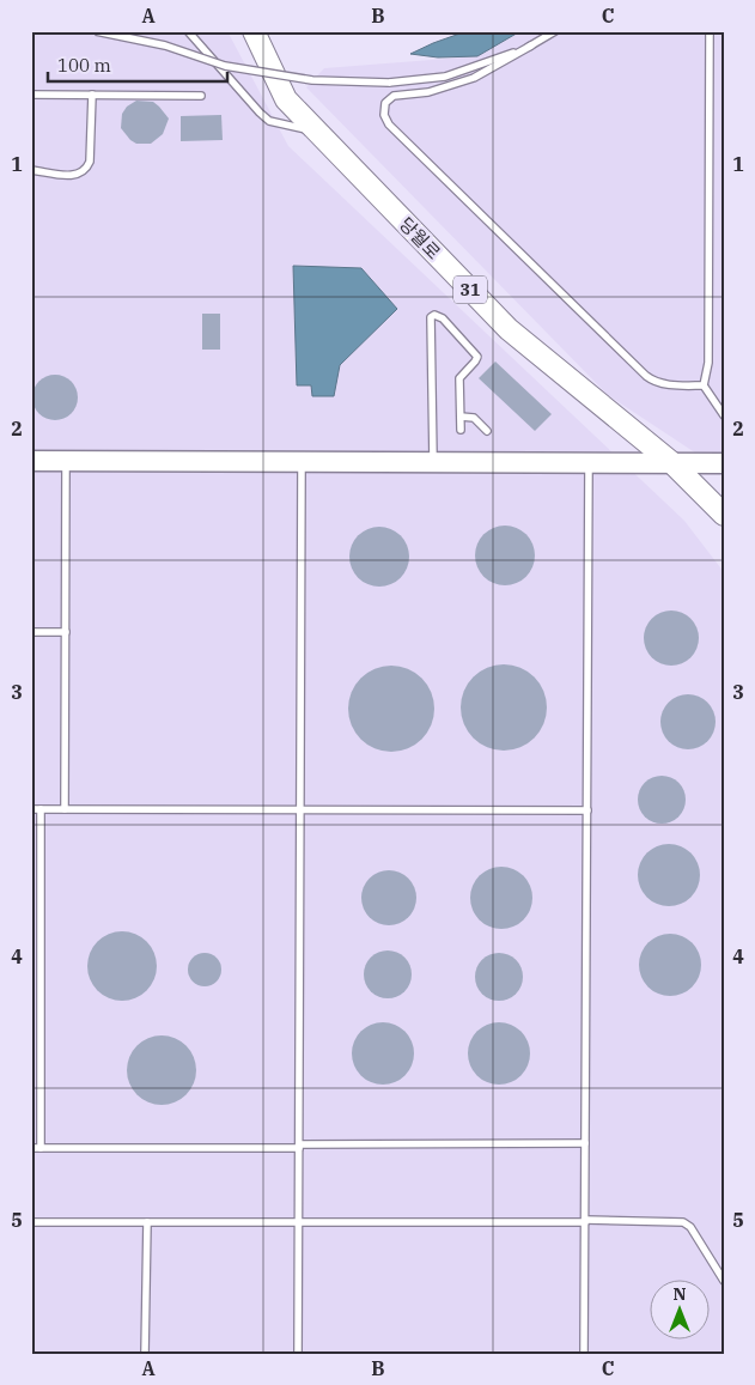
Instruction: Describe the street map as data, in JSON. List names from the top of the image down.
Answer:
{
  "streets": {
    "main road": ["당월로", "31"]
  },
  "scale_bar": "100 m",
  "north": "top",
  "grid": {
    "columns": ["A", "B", "C"],
    "rows": [
      "1",
      "2",
      "3",
      "4",
      "5"
    ]
  }
}
